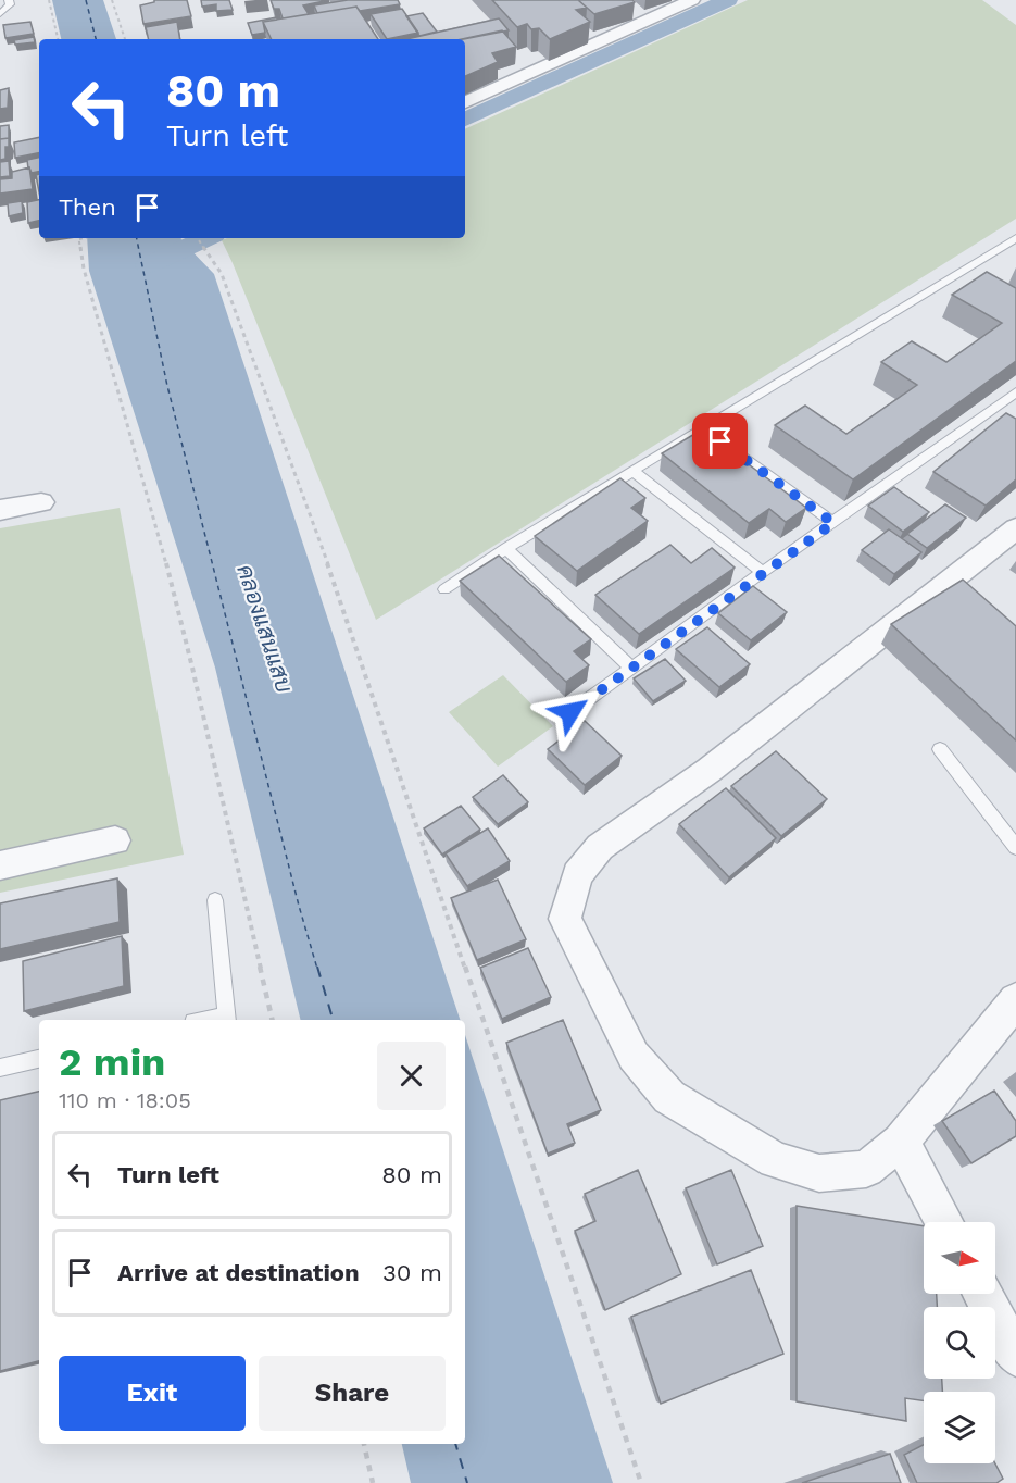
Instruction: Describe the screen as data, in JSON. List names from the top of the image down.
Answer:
{
  "water": ["คลองแสนแสบ"],
  "north": "right",
  "page": {
    "turn": ["80 m", "Turn left"],
    "then": "Then",
    "heading": ["2 min", "110 m · 18:05"],
    "list": [
      {
        "name": "Turn left",
        "value": "80 m"
      },
      {
        "name": "Arrive at destination",
        "value": "30 m"
      }
    ],
    "buttons": ["Exit", "Share"]
  }
}
